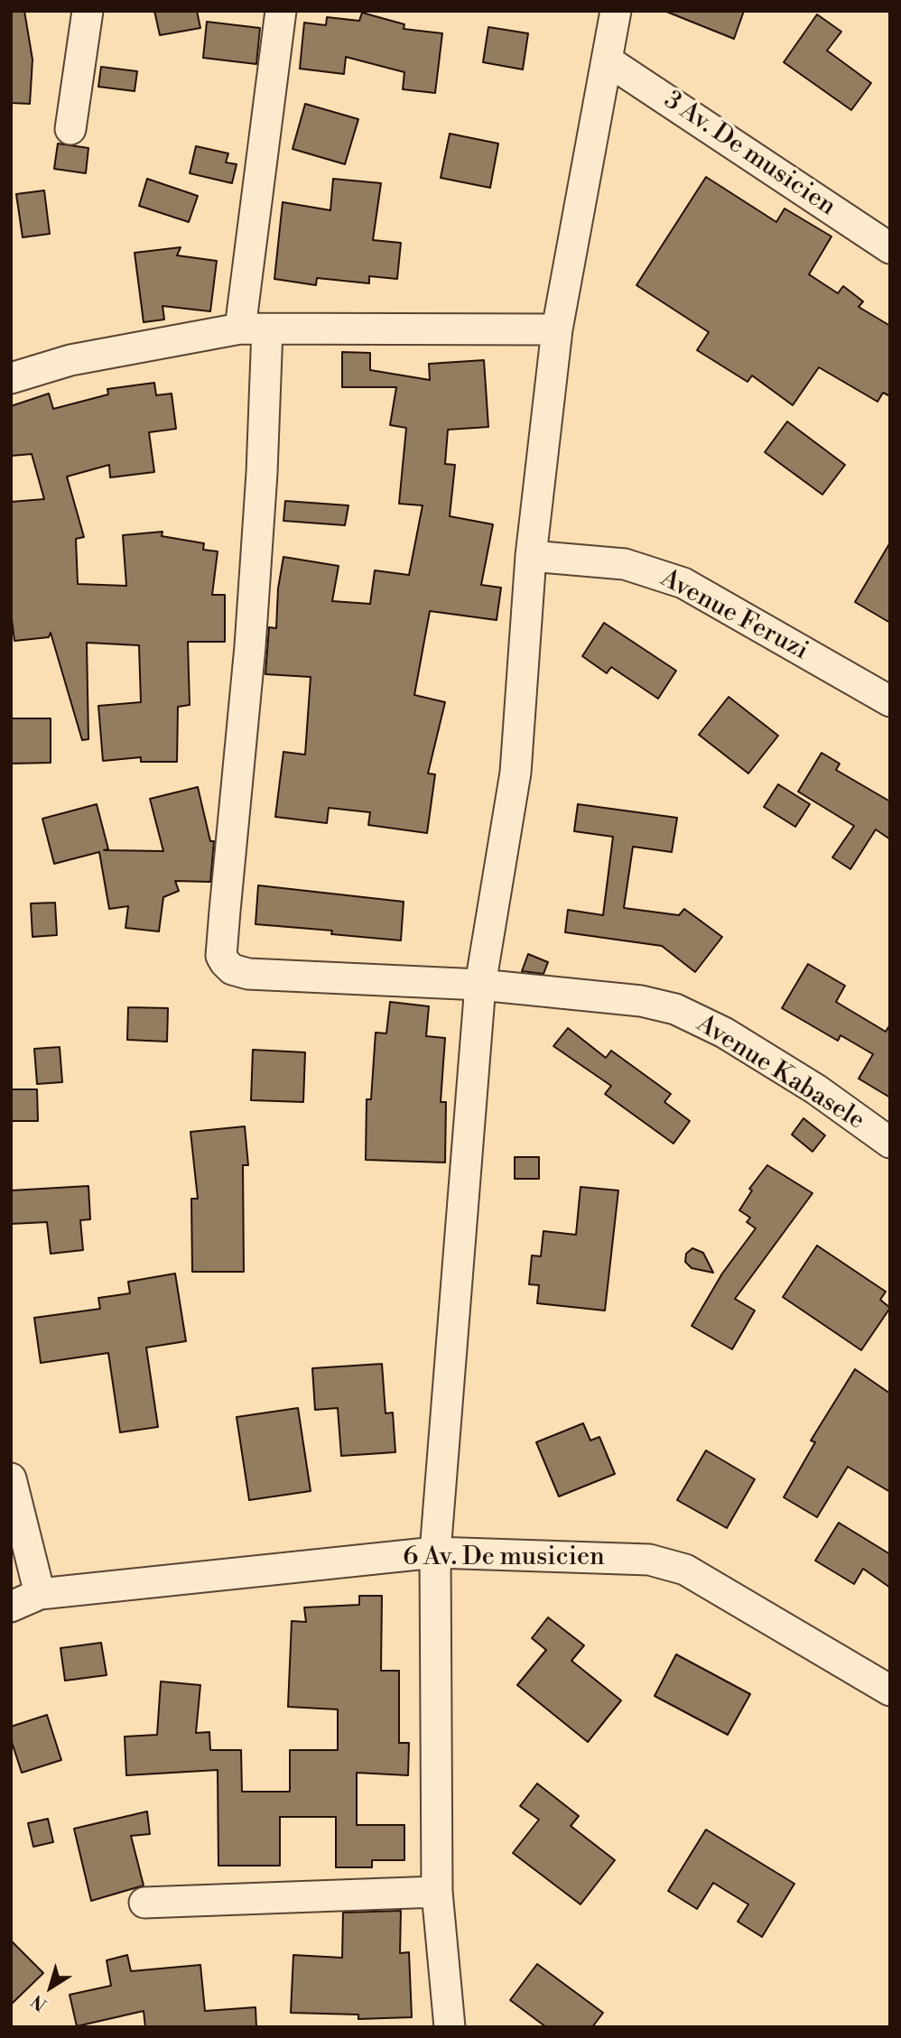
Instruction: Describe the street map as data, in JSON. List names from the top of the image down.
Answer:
{
  "streets": {
    "street": [
      "3 Av. De musicien",
      "Avenue Feruzi",
      "Avenue Kabasele",
      "6 Av. De musicien"
    ]
  },
  "north": "bottom left"
}
